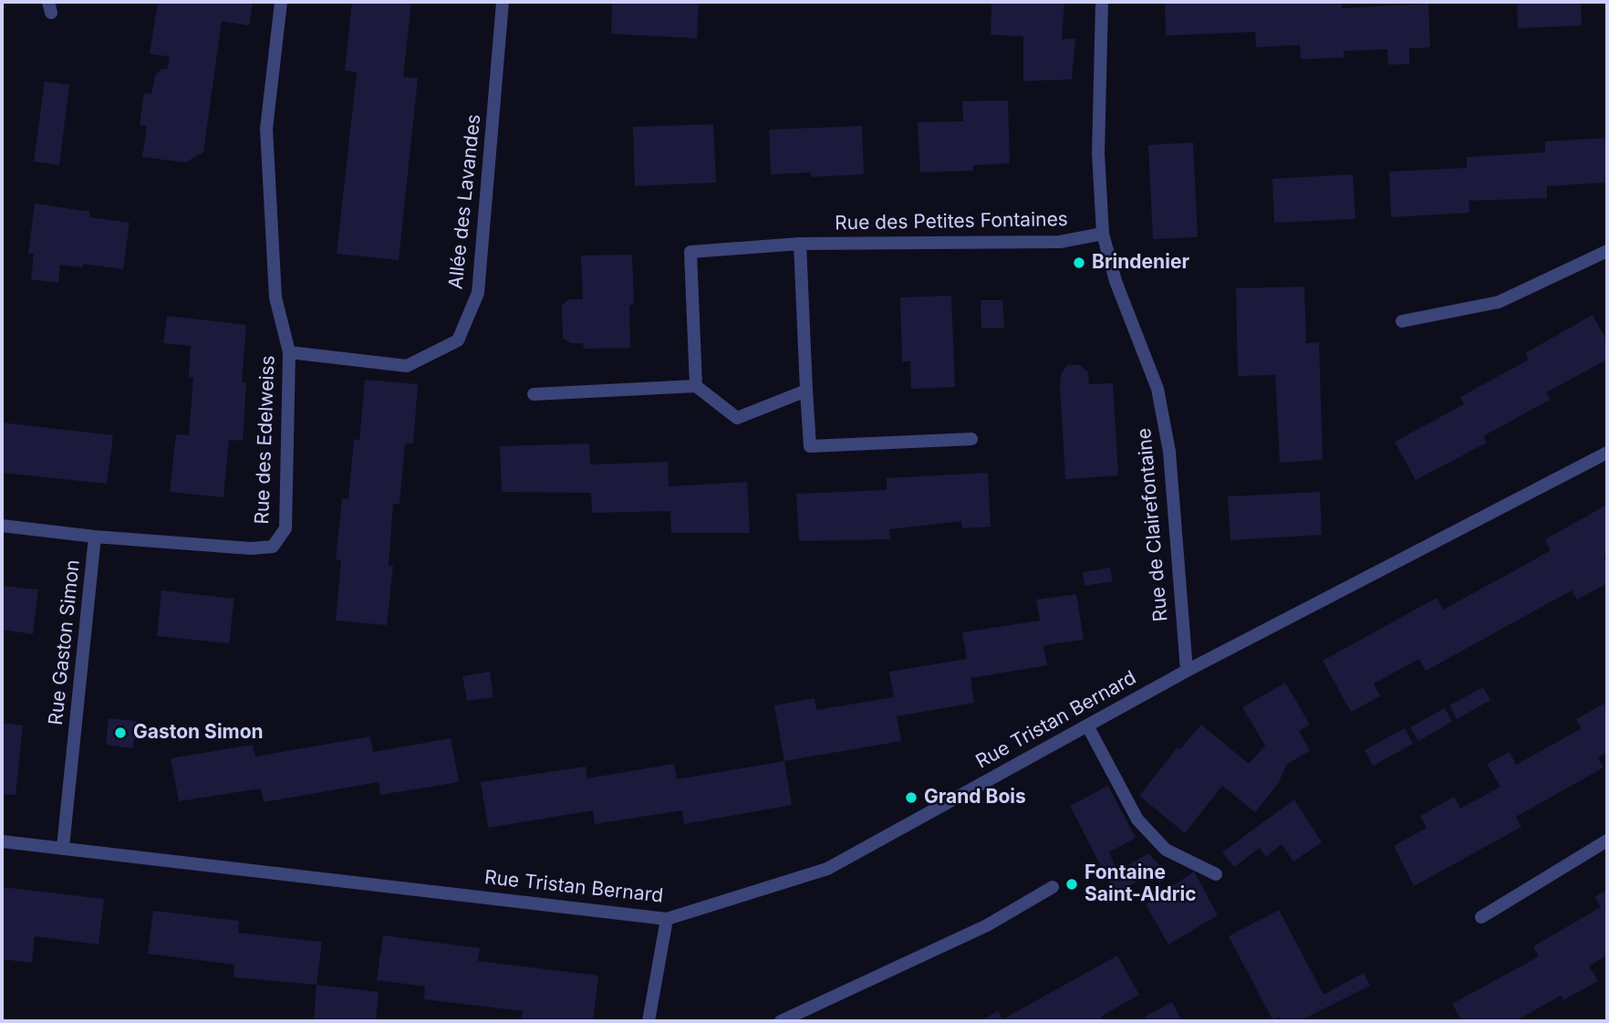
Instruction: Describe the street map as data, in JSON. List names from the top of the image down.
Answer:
{
  "streets": {
    "street": [
      "Allée des Lavandes",
      "Rue des Petites Fontaines",
      "Rue des Edelweiss",
      "Rue de Clairefontaine",
      "Rue Gaston Simon",
      "Rue Tristan Bernard"
    ]
  },
  "crossings": [
    ["Allée des Lavandes", "Rue des Edelweiss"],
    ["Rue des Petites Fontaines", "Rue de Clairefontaine"],
    ["Rue des Edelweiss", "Rue Gaston Simon"],
    ["Rue de Clairefontaine", "Rue Tristan Bernard"],
    ["Rue Gaston Simon", "Rue Tristan Bernard"]
  ],
  "places": [
    "Brindenier",
    "Gaston Simon",
    "Grand Bois",
    "Fontaine Saint-Aldric"
  ]
}
